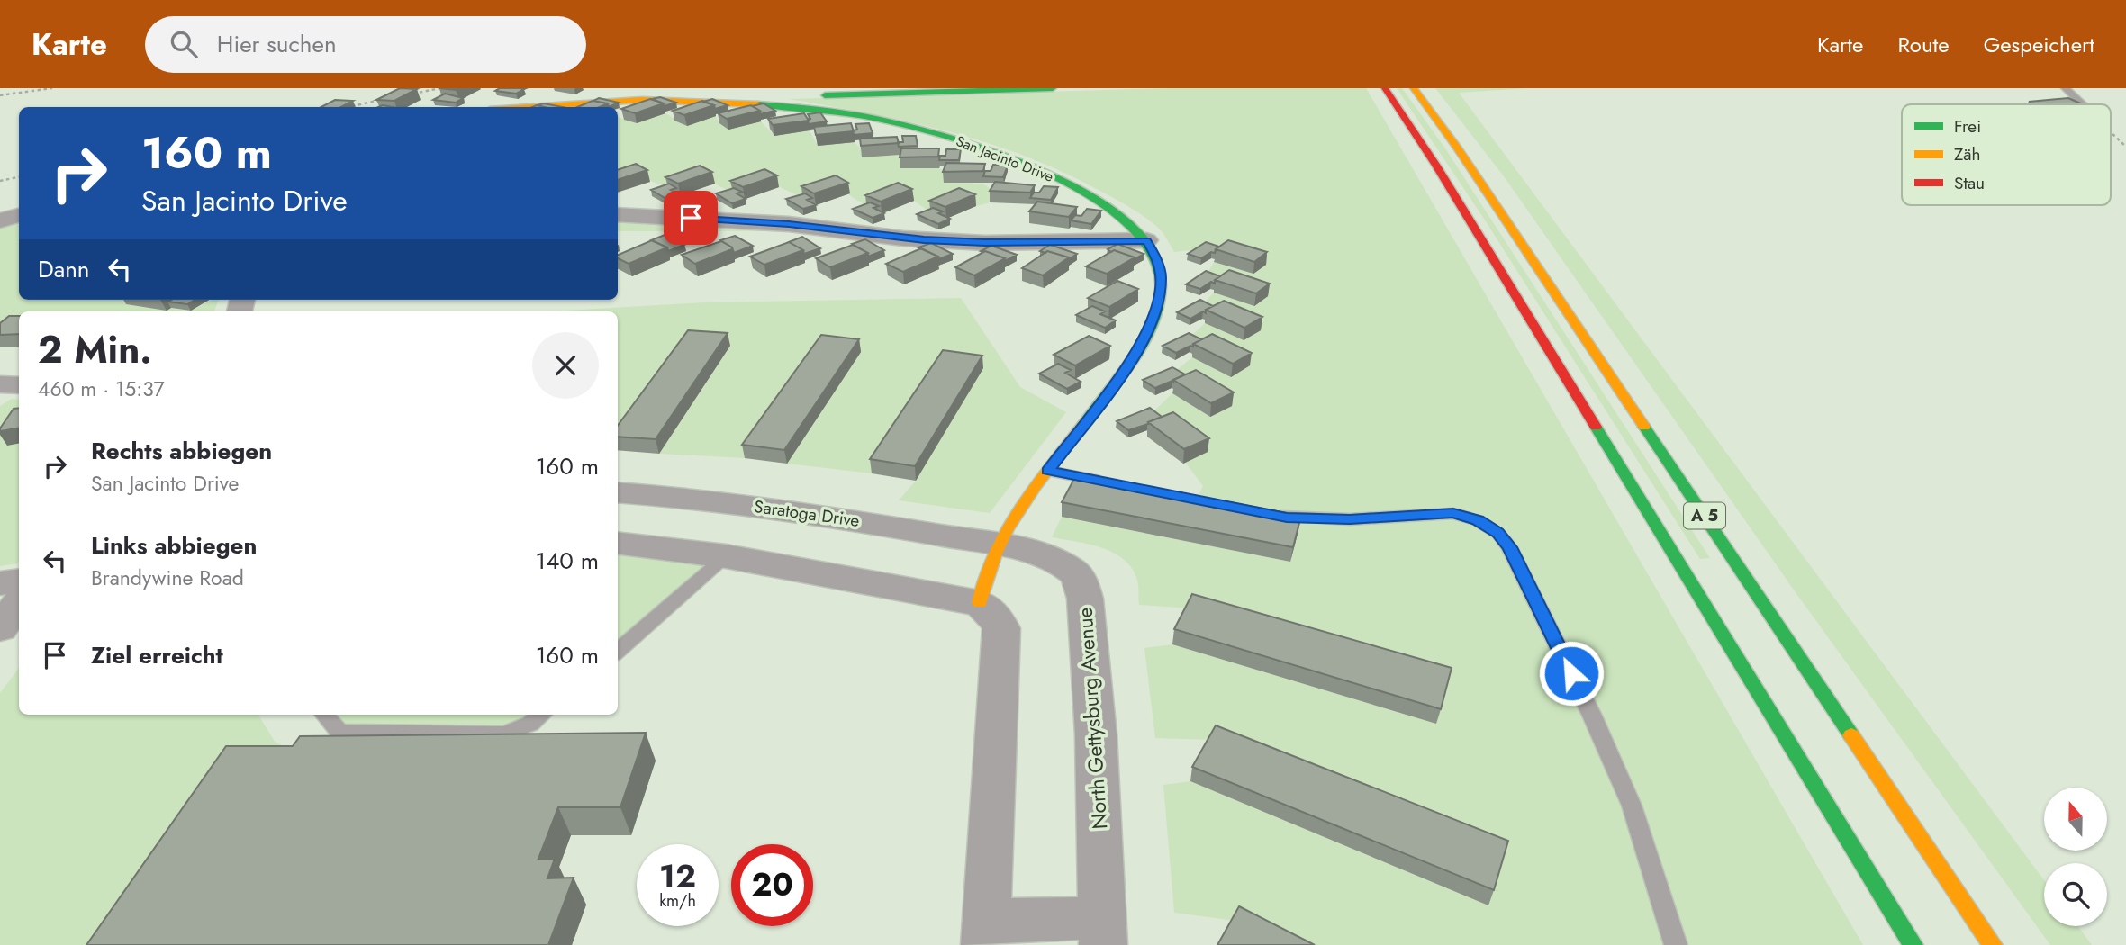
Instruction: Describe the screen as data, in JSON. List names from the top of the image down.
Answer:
{
  "streets": {
    "main road": ["San Jacinto Drive", "A 5"],
    "street": ["Saratoga Drive", "North Gettysburg Avenue"]
  },
  "crossings": [
    ["San Jacinto Drive", "Saratoga Drive"],
    ["San Jacinto Drive", "North Gettysburg Avenue"],
    ["Saratoga Drive", "North Gettysburg Avenue"]
  ],
  "legend": ["Frei", "Zäh", "Stau"],
  "north": "top",
  "page": {
    "header": "Karte",
    "search": "Hier suchen",
    "nav": ["Karte", "Route", "Gespeichert"],
    "turn": ["160 m", "San Jacinto Drive"],
    "then": "Dann",
    "heading": ["2 Min.", "460 m · 15:37"],
    "list": [
      {
        "name": "Rechts abbiegen",
        "note": "San Jacinto Drive",
        "value": "160 m"
      },
      {
        "name": "Links abbiegen",
        "note": "Brandywine Road",
        "value": "140 m"
      },
      {
        "name": "Ziel erreicht",
        "value": "160 m"
      }
    ],
    "speed": "12 km/h",
    "limit": "20"
  }
}
